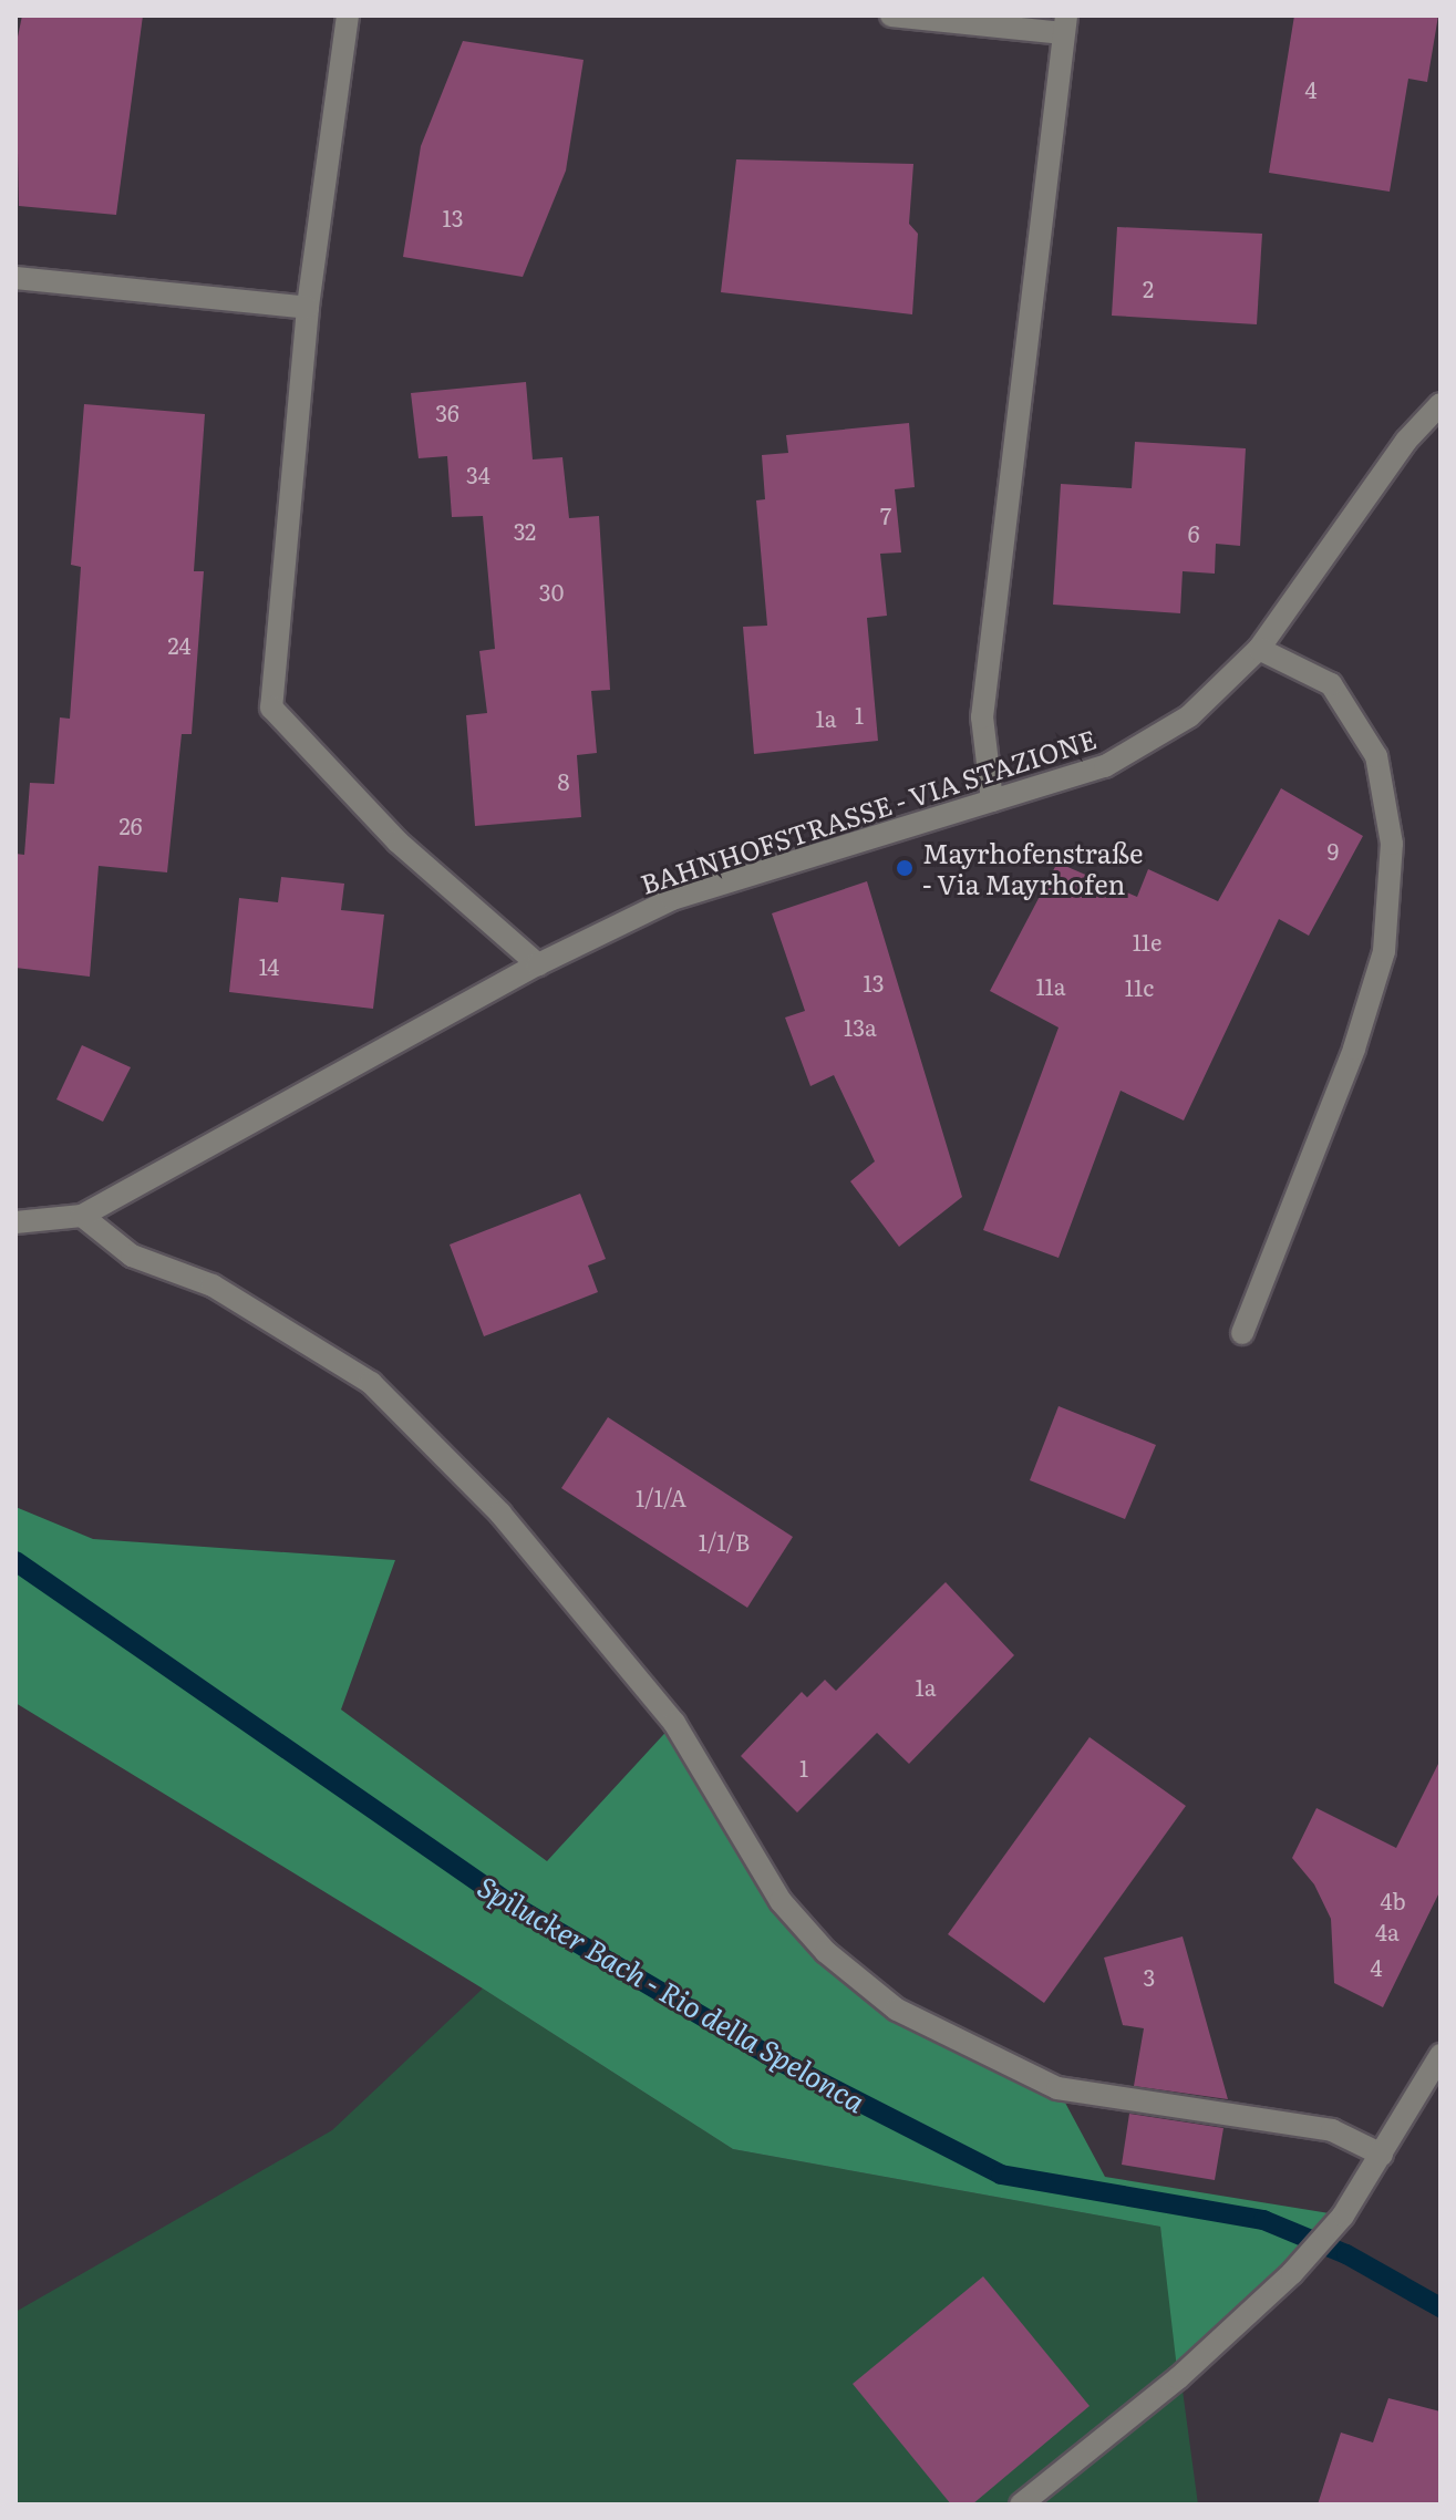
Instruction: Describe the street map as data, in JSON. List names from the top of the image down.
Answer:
{
  "streets": {
    "street": ["BAHNHOFSTRASSE - VIA STAZIONE"]
  },
  "water": ["Spilucker Bach - Rio della Spelonca"],
  "places": ["Mayrhofenstraße - Via Mayrhofen"],
  "house_numbers": [
    "4",
    "13",
    "2",
    "36",
    "34",
    "7",
    "32",
    "6",
    "30",
    "24",
    "1",
    "1a",
    "8",
    "26",
    "9",
    "11e",
    "14",
    "13",
    "11a",
    "11c",
    "13a",
    "1/1/A",
    "1/1/B",
    "1a",
    "1",
    "4b",
    "4a",
    "4",
    "3"
  ]
}
